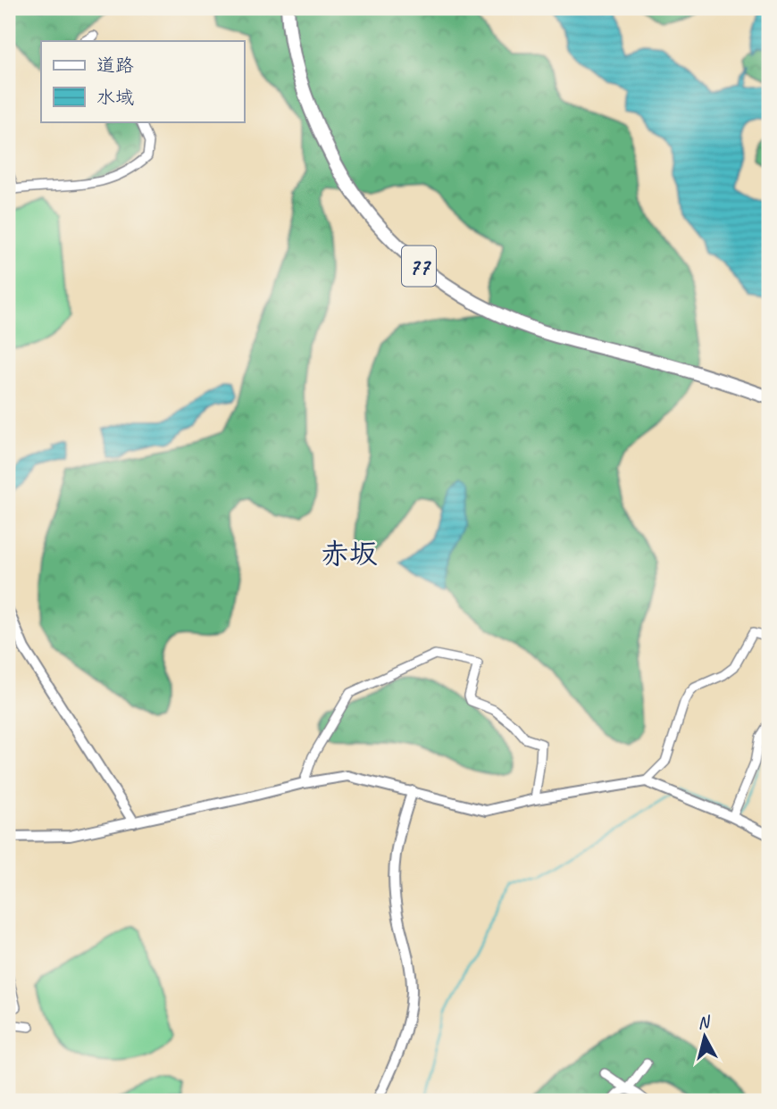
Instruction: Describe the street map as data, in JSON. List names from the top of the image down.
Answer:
{
  "streets": {
    "main road": ["77"]
  },
  "districts": ["赤坂"],
  "legend": ["道路", "水域"],
  "north": "top"
}
